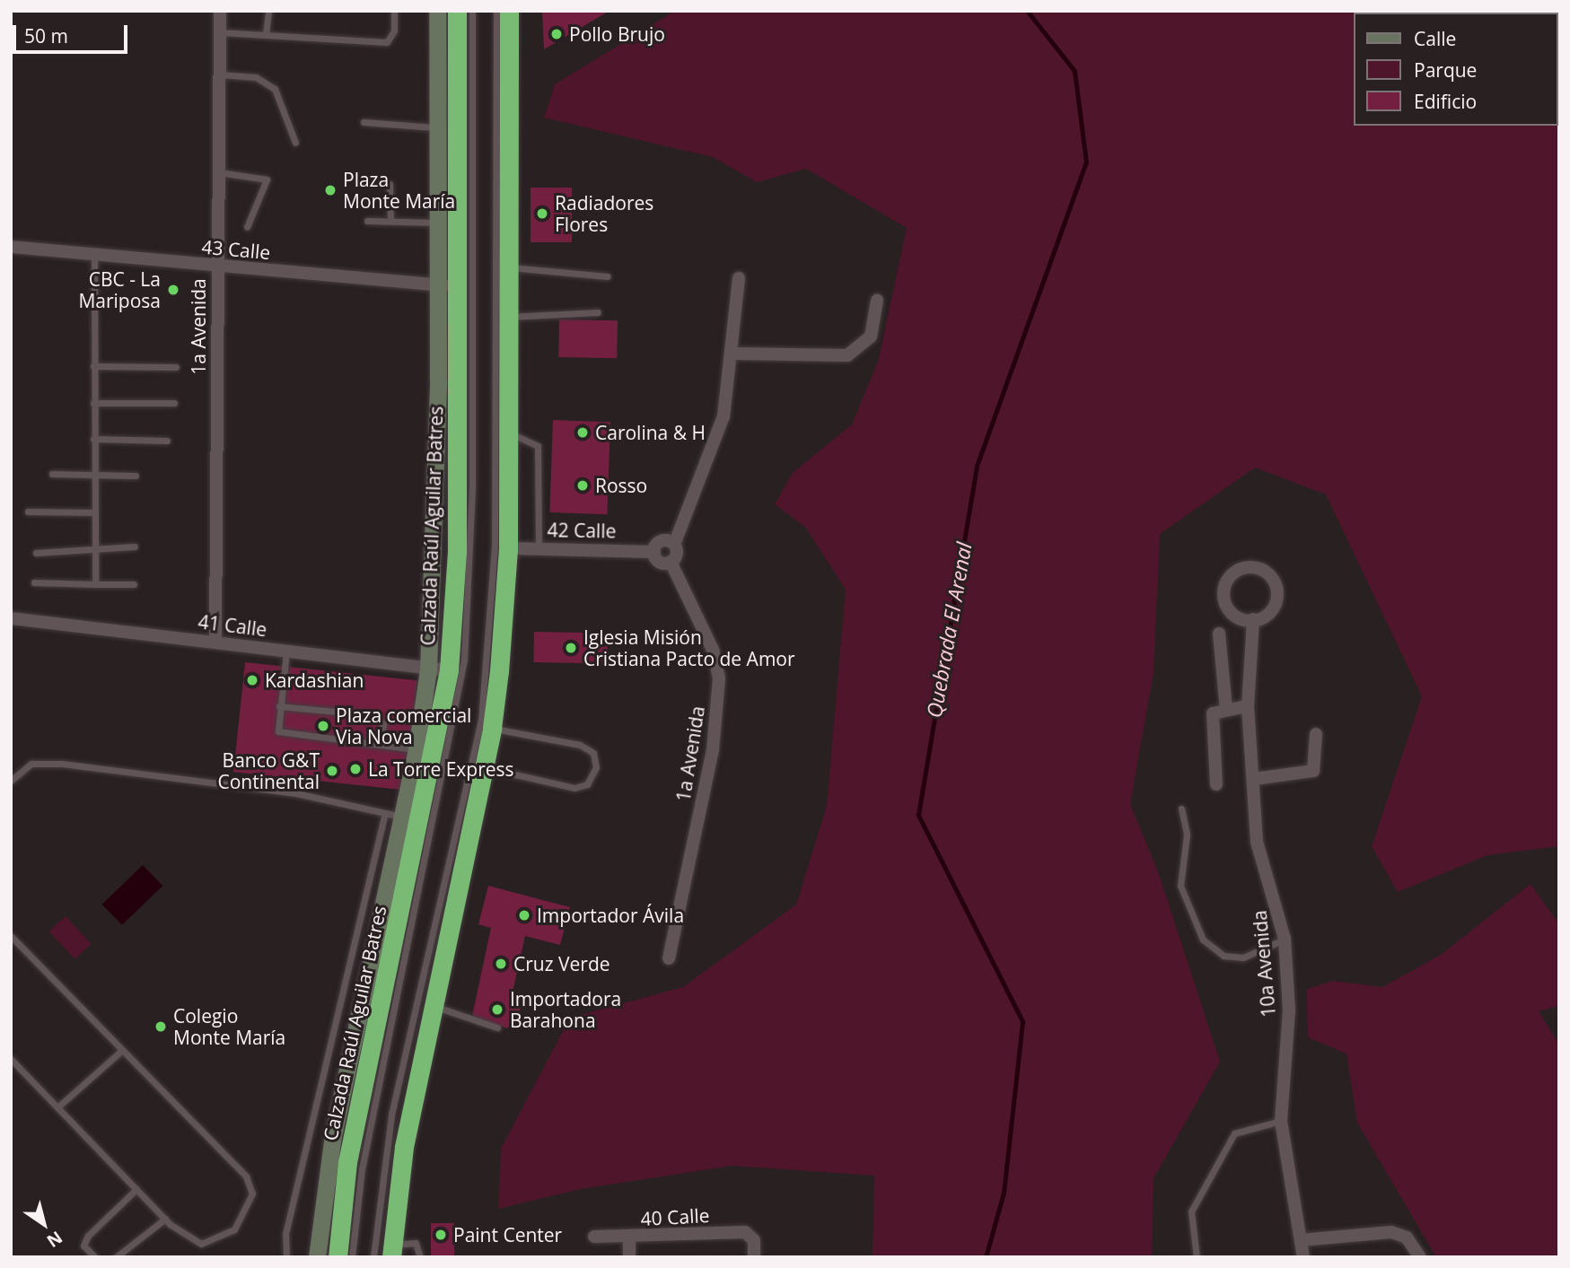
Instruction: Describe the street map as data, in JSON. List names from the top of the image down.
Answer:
{
  "streets": {
    "highway": ["Calzada Raúl Aguilar Batres"],
    "street": [
      "43 Calle",
      "1a Avenida",
      "42 Calle",
      "41 Calle",
      "10a Avenida",
      "40 Calle"
    ]
  },
  "crossings": [
    ["43 Calle", "1a Avenida"],
    ["43 Calle", "Calzada Raúl Aguilar Batres"],
    ["1a Avenida", "41 Calle"],
    ["Calzada Raúl Aguilar Batres", "41 Calle"]
  ],
  "water": ["Quebrada El Arenal"],
  "places": [
    "Pollo Brujo",
    "Plaza Monte María",
    "Radiadores Flores",
    "CBC - La Mariposa",
    "Carolina & H",
    "Rosso",
    "Iglesia Misión Cristiana Pacto de Amor",
    "Kardashian",
    "Plaza comercial Via Nova",
    "La Torre Express",
    "Banco G&T Continental",
    "Importador Ávila",
    "Cruz Verde",
    "Importadora Barahona",
    "Colegio Monte María",
    "Paint Center"
  ],
  "legend": ["Calle", "Parque", "Edificio"],
  "scale_bar": "50 m",
  "north": "bottom right"
}
